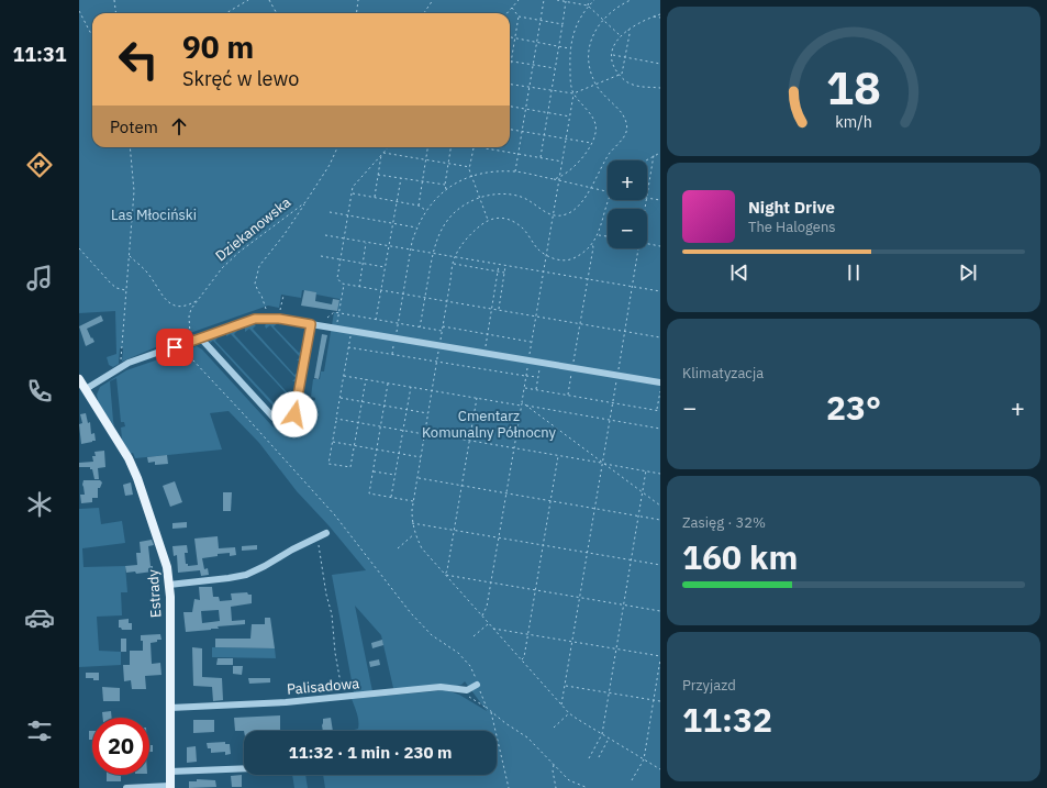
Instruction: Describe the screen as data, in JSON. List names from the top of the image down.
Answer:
{
  "streets": {
    "main road": ["Estrady"],
    "street": ["Palisadowa"],
    "path": ["Dziekanowska"]
  },
  "crossings": [
    ["Estrady", "Palisadowa"]
  ],
  "parks": ["Las Młociński", "Cmentarz Komunalny Północny"],
  "page": {
    "tabs": "11:31",
    "turn": ["90 m", "Skręć w lewo"],
    "then": "Potem",
    "map_buttons": ["+", "−"],
    "song": ["Night Drive", "The Halogens"],
    "tile": [
      "Klimatyzacja",
      ["Zasięg · 32%", "160 km"],
      ["Przyjazd", "11:32"]
    ],
    "heat": ["−", "23°", "+"],
    "limit": "20",
    "trip": "11:32 · 1 min · 230 m",
    "gauge": ["18", "km/h"]
  }
}
